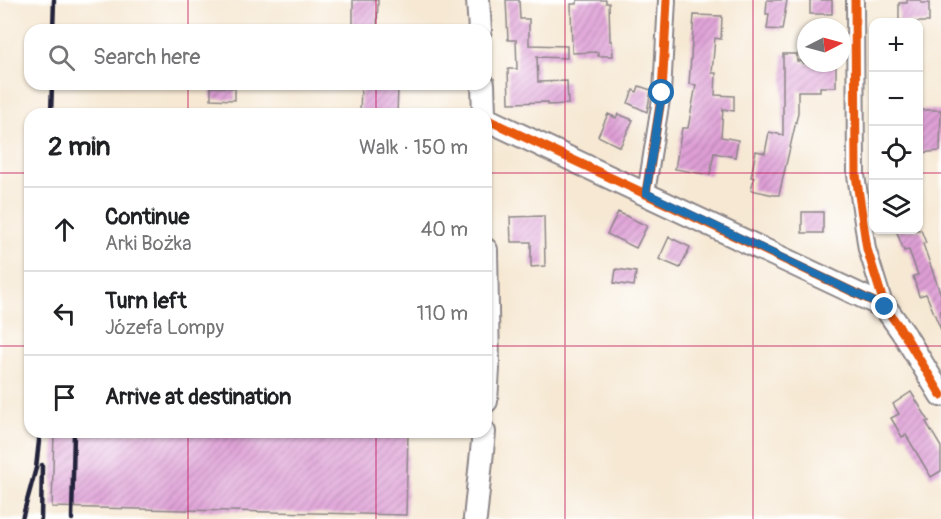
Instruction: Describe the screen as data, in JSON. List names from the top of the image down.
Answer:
{
  "north": "right",
  "page": {
    "map_buttons": ["+", "−"],
    "search": "Search here",
    "heading": ["2 min", "Walk · 150 m"],
    "list": [
      ["Continue", "Arki Bożka", "40 m"],
      ["Turn left", "Józefa Lompy", "110 m"],
      "Arrive at destination"
    ]
  }
}
